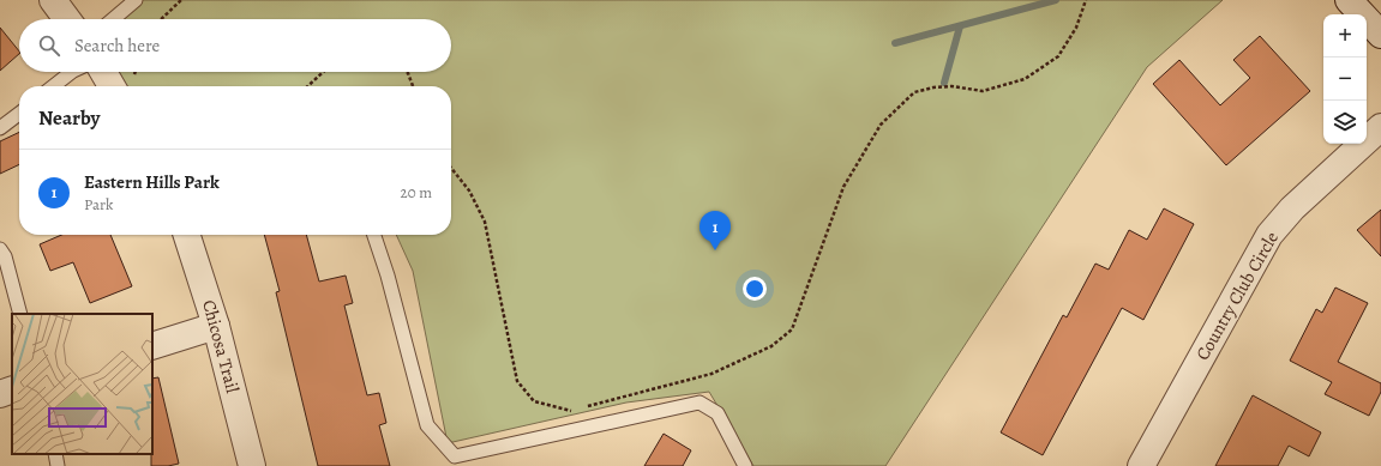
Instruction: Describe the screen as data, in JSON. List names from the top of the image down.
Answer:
{
  "streets": {
    "street": ["Country Club Circle", "Chicosa Trail"]
  },
  "page": {
    "map_buttons": ["+", "−"],
    "search": "Search here",
    "heading": "Nearby",
    "list": [
      {
        "mark": "1",
        "name": "Eastern Hills Park",
        "note": "Park",
        "value": "20 m"
      }
    ],
    "pins": "1"
  }
}
